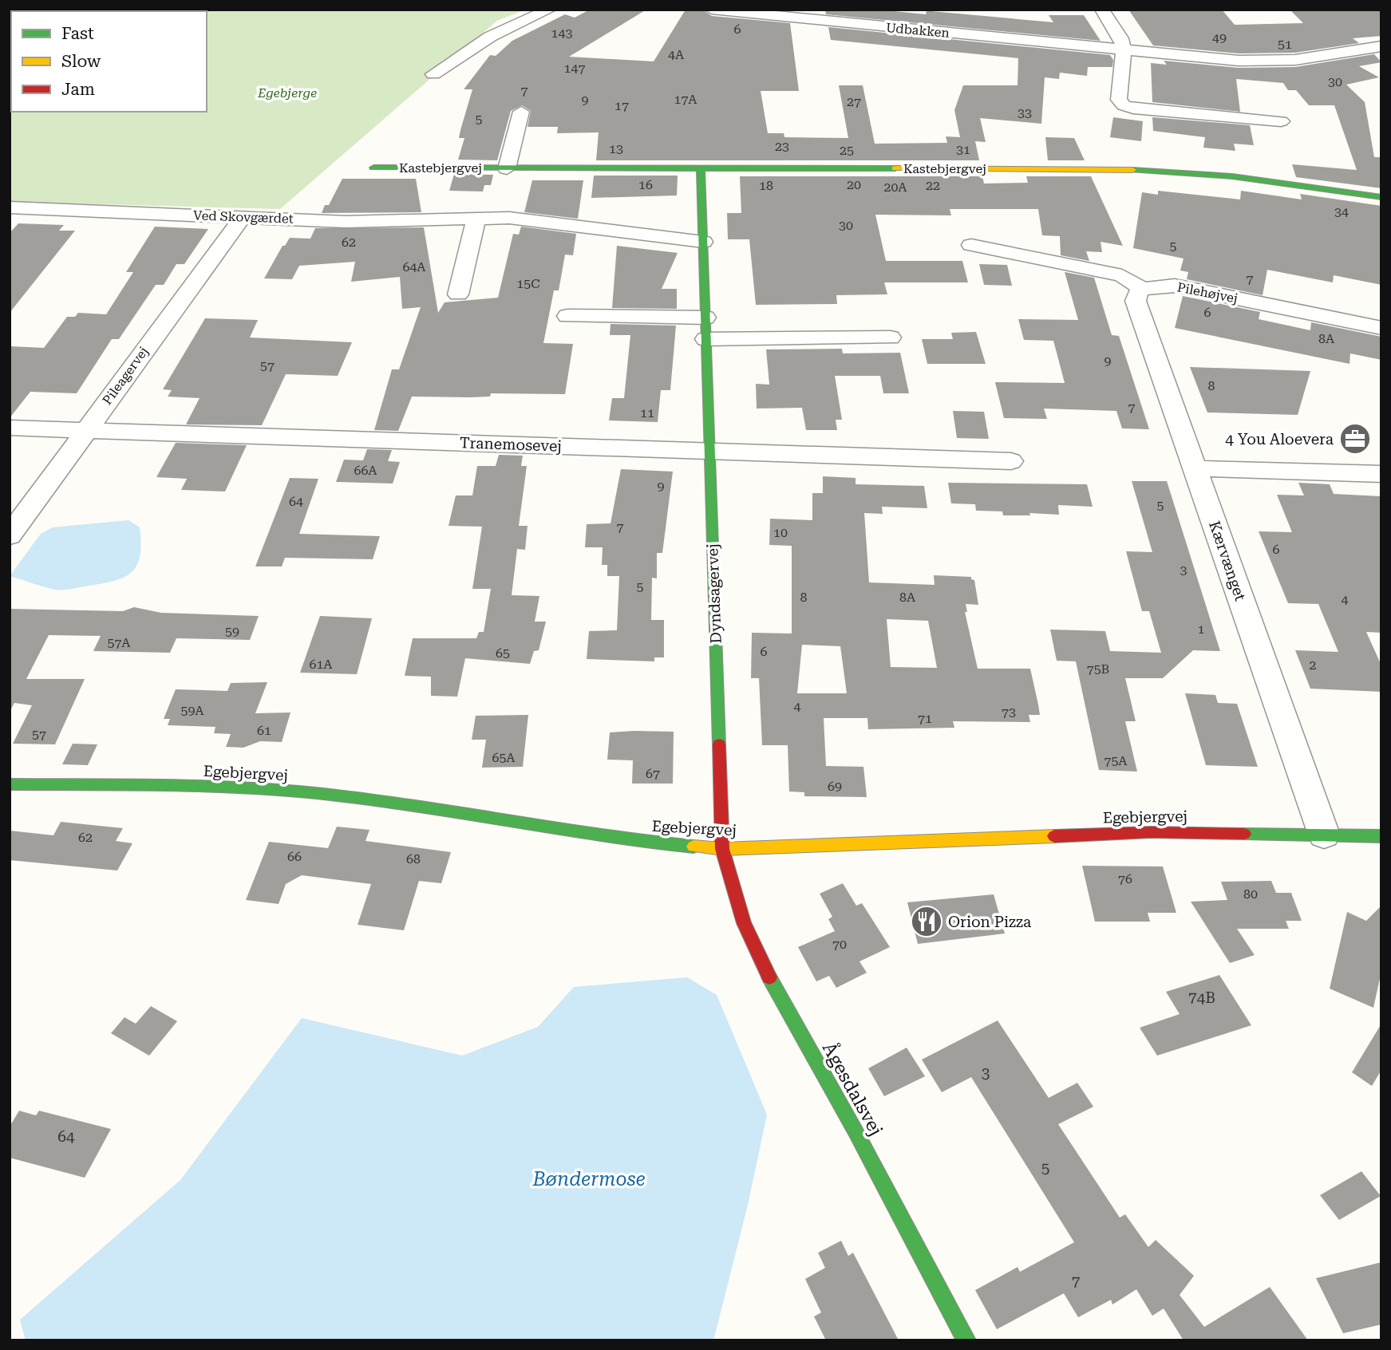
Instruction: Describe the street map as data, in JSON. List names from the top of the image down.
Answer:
{
  "streets": {
    "street": [
      "Udbakken",
      "Kastebjergvej",
      "Ved Skovgærdet",
      "Pilehøjvej",
      "Pileagervej",
      "Tranemosevej",
      "Kærvænget",
      "Dyndsagervej",
      "Egebjergvej",
      "Ågesdalsvej"
    ]
  },
  "crossings": [
    ["Kastebjergvej", "Dyndsagervej"],
    ["Ved Skovgærdet", "Pileagervej"],
    ["Ved Skovgærdet", "Dyndsagervej"],
    ["Pilehøjvej", "Kærvænget"],
    ["Pileagervej", "Tranemosevej"],
    ["Tranemosevej", "Dyndsagervej"],
    ["Kærvænget", "Egebjergvej"],
    ["Dyndsagervej", "Egebjergvej"],
    ["Dyndsagervej", "Ågesdalsvej"],
    ["Egebjergvej", "Ågesdalsvej"]
  ],
  "water": ["Bøndermose"],
  "parks": ["Egebjerge"],
  "places": {
    "office": ["4 You Aloevera"],
    "restaurant": ["Orion Pizza"]
  },
  "house_numbers": [
    "6",
    "143",
    "49",
    "51",
    "4A",
    "147",
    "30",
    "7",
    "17A",
    "9",
    "27",
    "17",
    "33",
    "5",
    "23",
    "13",
    "31",
    "25",
    "16",
    "20",
    "18",
    "22",
    "20A",
    "34",
    "30",
    "62",
    "5",
    "64A",
    "7",
    "15C",
    "6",
    "8A",
    "9",
    "57",
    "8",
    "7",
    "11",
    "66A",
    "9",
    "64",
    "5",
    "7",
    "10",
    "6",
    "3",
    "5",
    "8",
    "8A",
    "4",
    "1",
    "59",
    "57A",
    "6",
    "65",
    "61A",
    "2",
    "75B",
    "4",
    "59A",
    "73",
    "71",
    "61",
    "57",
    "65A",
    "75A",
    "67",
    "69",
    "62",
    "66",
    "68",
    "76",
    "80",
    "70",
    "74B",
    "3",
    "64",
    "5",
    "7"
  ],
  "legend": ["Fast", "Slow", "Jam"]
}
